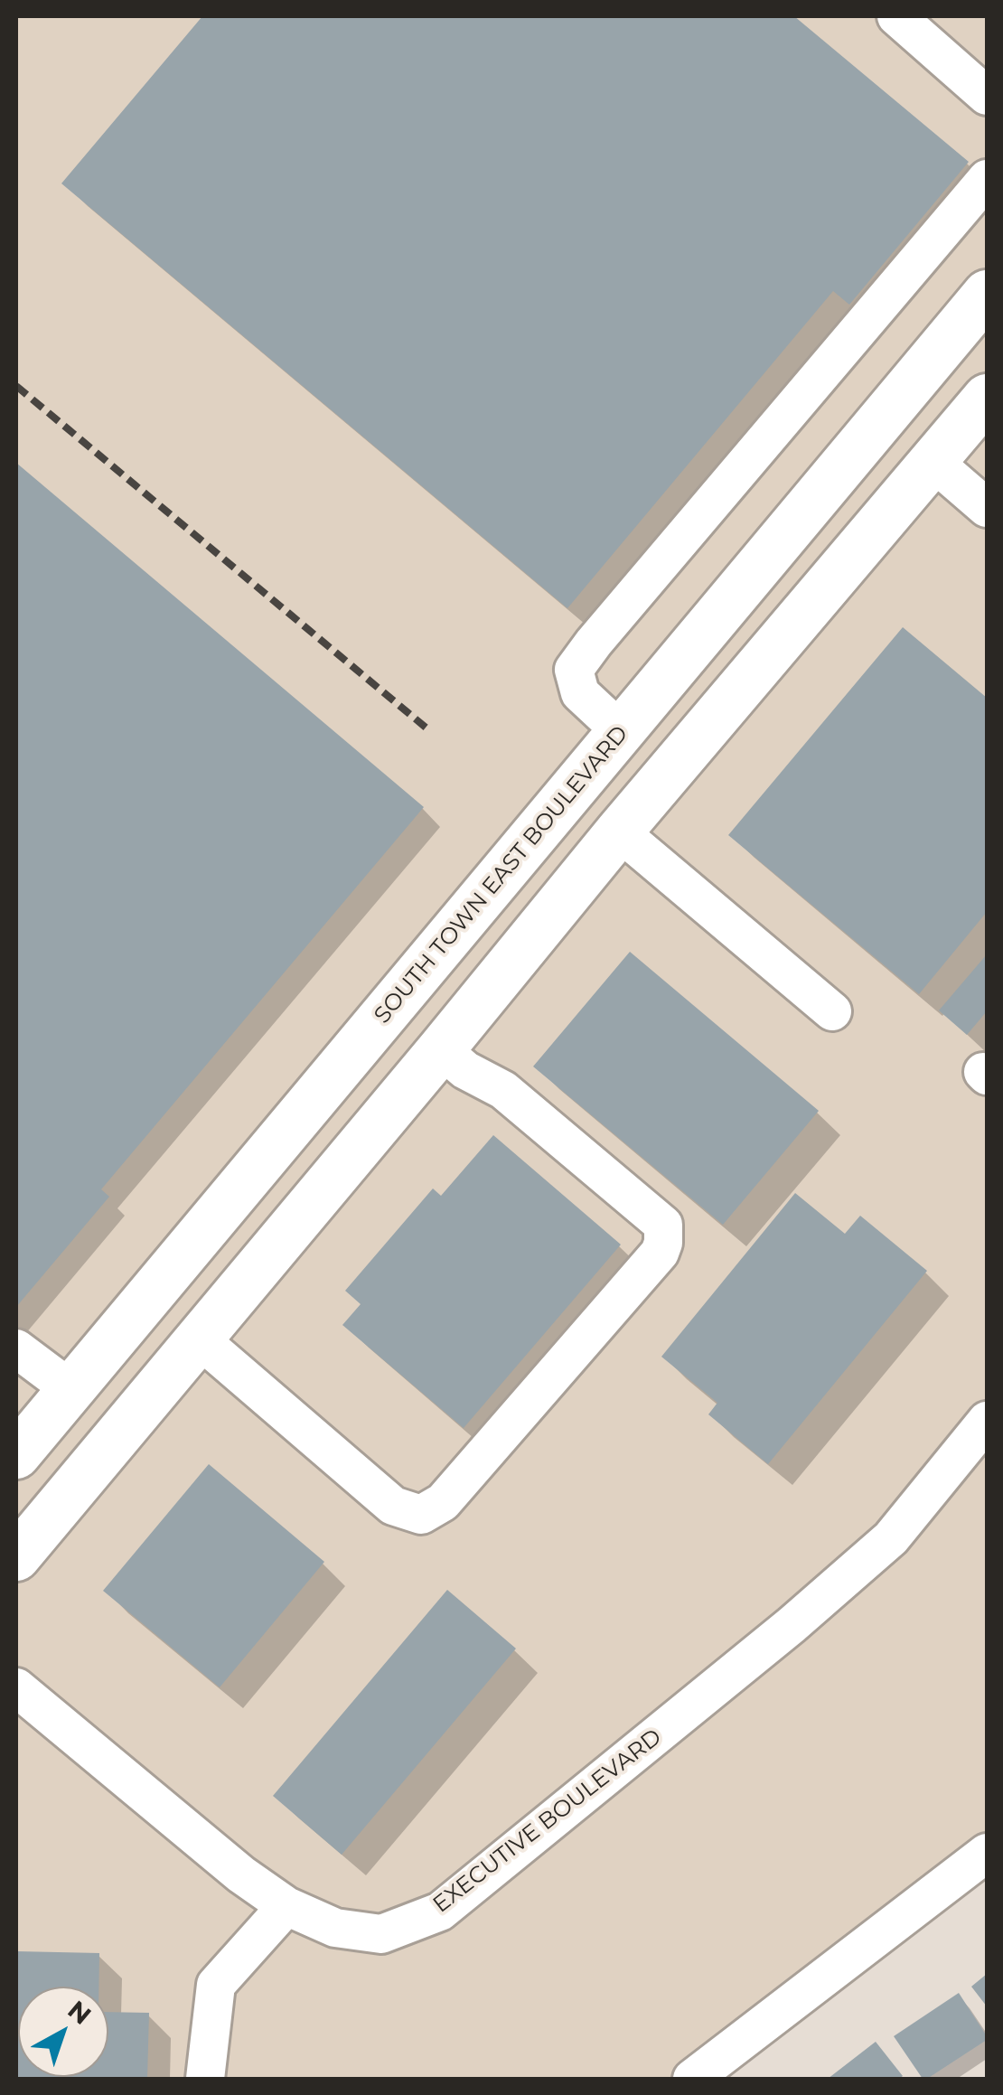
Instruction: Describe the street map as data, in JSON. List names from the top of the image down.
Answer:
{
  "streets": {
    "main road": ["SOUTH TOWN EAST BOULEVARD"],
    "street": ["EXECUTIVE BOULEVARD"]
  },
  "north": "top right"
}
